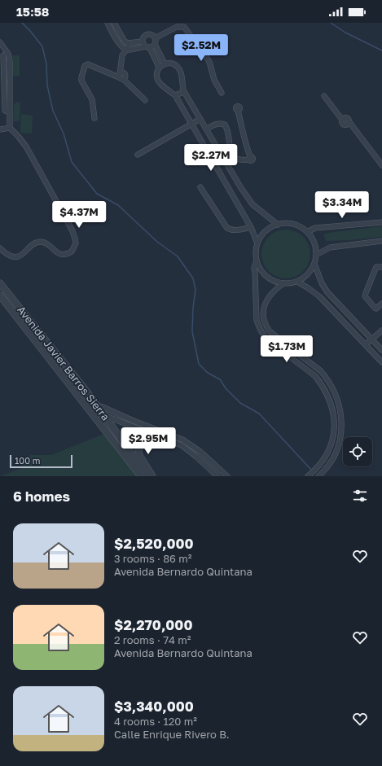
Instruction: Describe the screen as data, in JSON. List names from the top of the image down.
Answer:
{
  "streets": {
    "street": ["Avenida Javier Barros Sierra"]
  },
  "scale_bar": "100 m",
  "page": {
    "status": "15:58",
    "price": [
      "$2.52M",
      "$2.27M",
      "$3.34M",
      "$4.37M",
      "$1.73M",
      "$2.95M"
    ],
    "scale": "100 m",
    "heading": "6 homes",
    "list": [
      {
        "name": "$2,520,000",
        "note": "3 rooms · 86 m² · Avenida Bernardo Quintana"
      },
      {
        "name": "$2,270,000",
        "note": "2 rooms · 74 m² · Avenida Bernardo Quintana"
      },
      {
        "name": "$3,340,000",
        "note": "4 rooms · 120 m² · Calle Enrique Rivero B."
      }
    ]
  }
}
